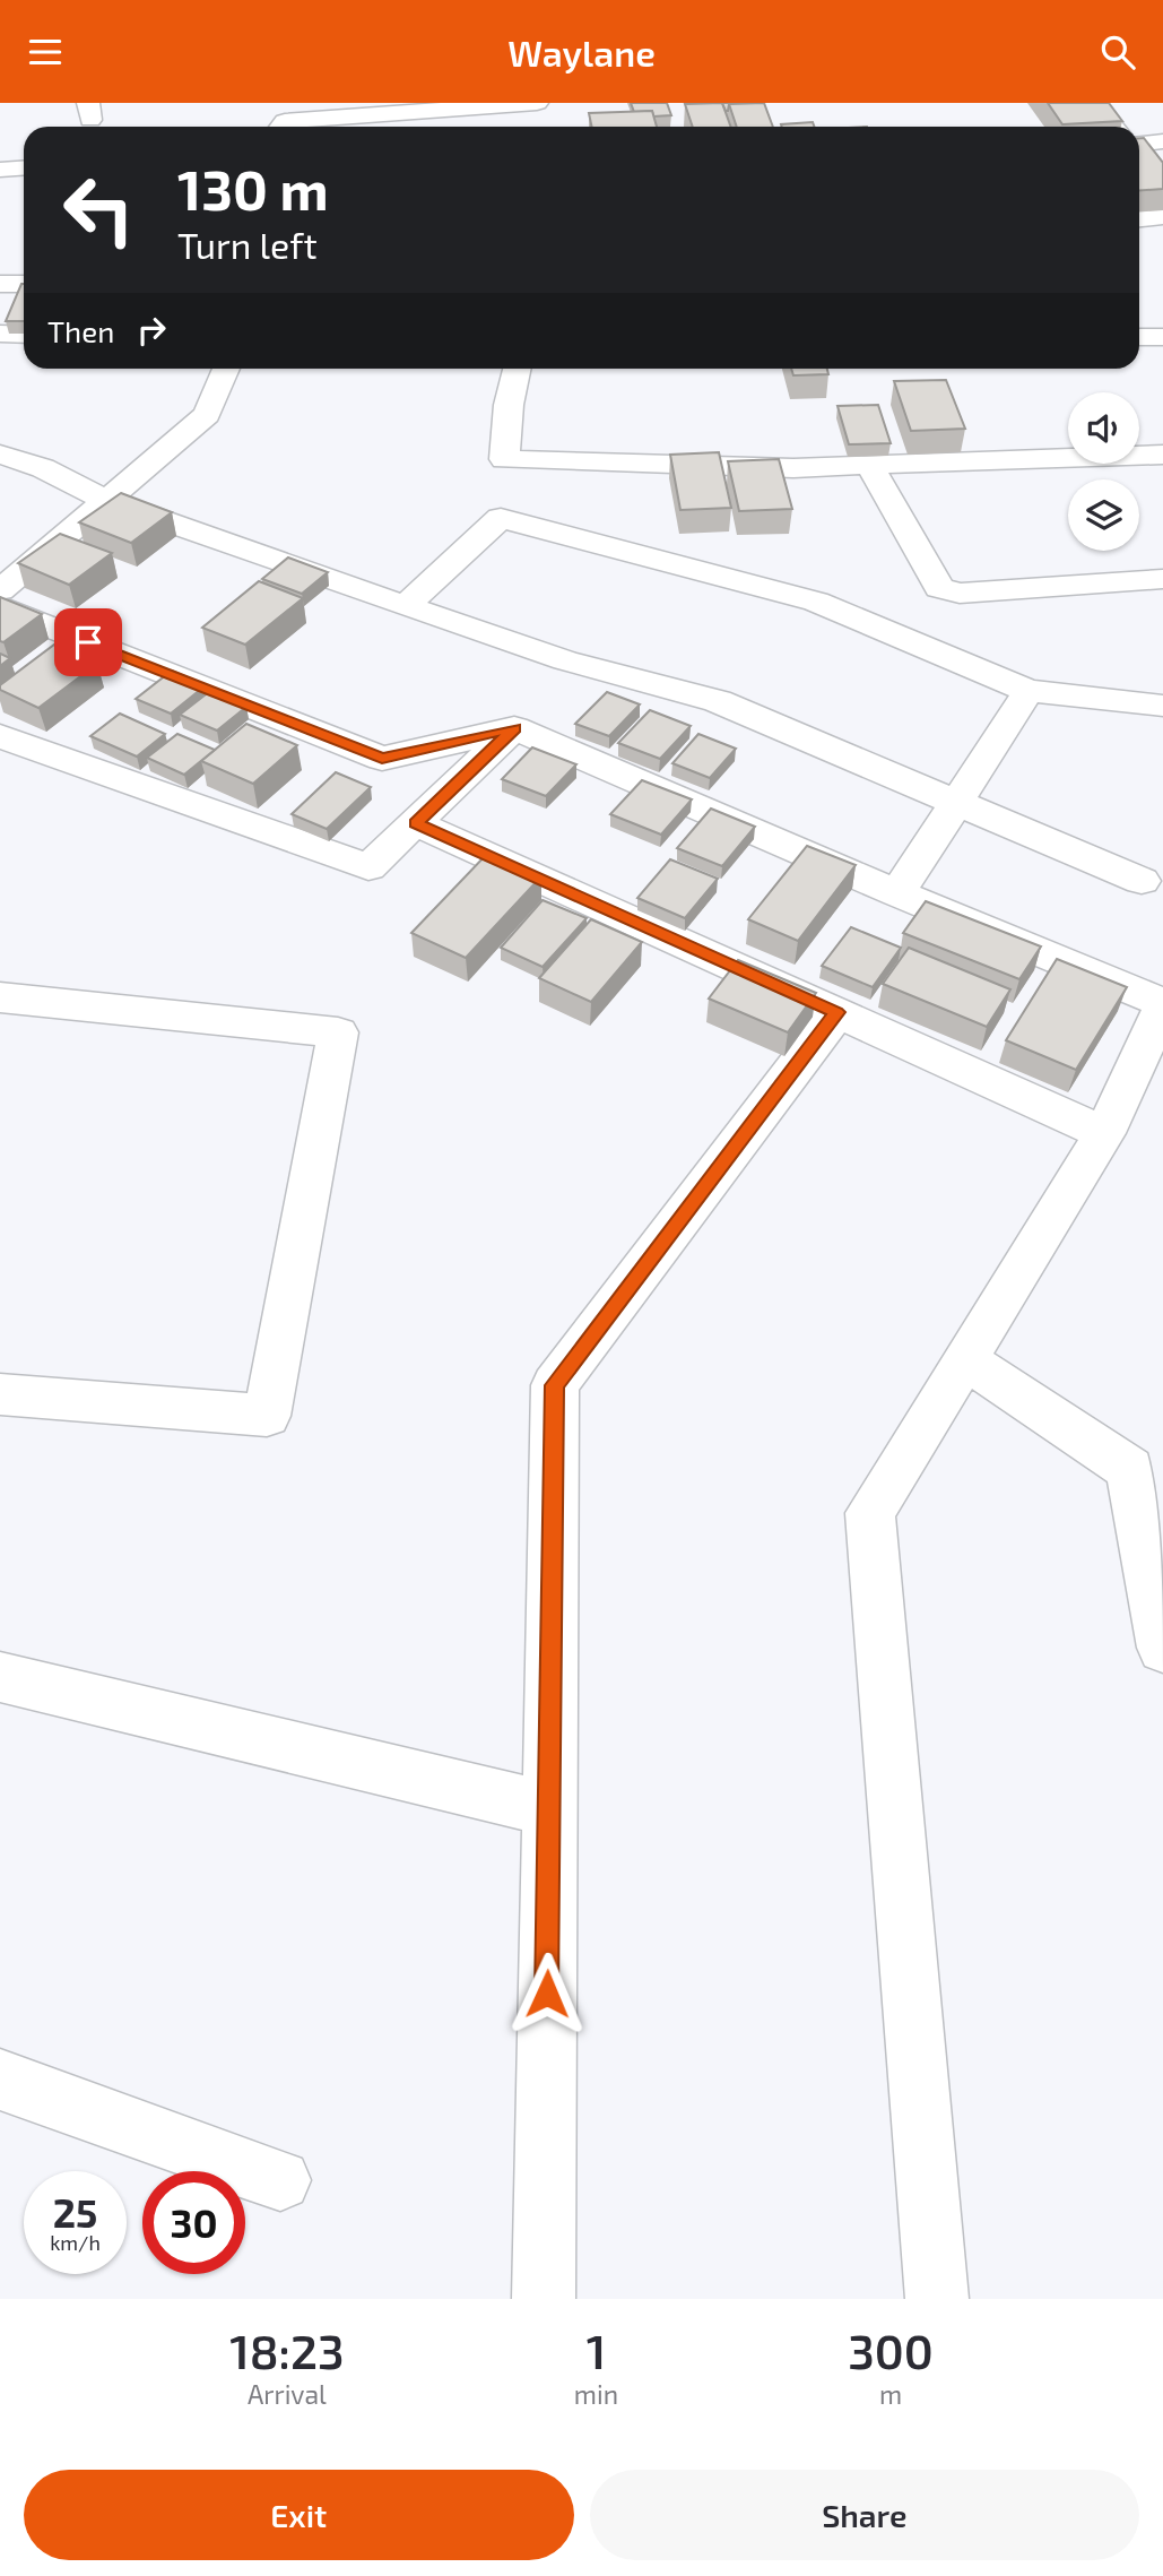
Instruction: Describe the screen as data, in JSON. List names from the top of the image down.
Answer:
{
  "page": {
    "header": "Waylane",
    "turn": ["130 m", "Turn left"],
    "then": "Then",
    "speed": "25 km/h",
    "limit": "30",
    "eta": [
      "18:23",
      "Arrival",
      "1",
      "min",
      "300",
      "m"
    ],
    "buttons": ["Exit", "Share"]
  }
}
